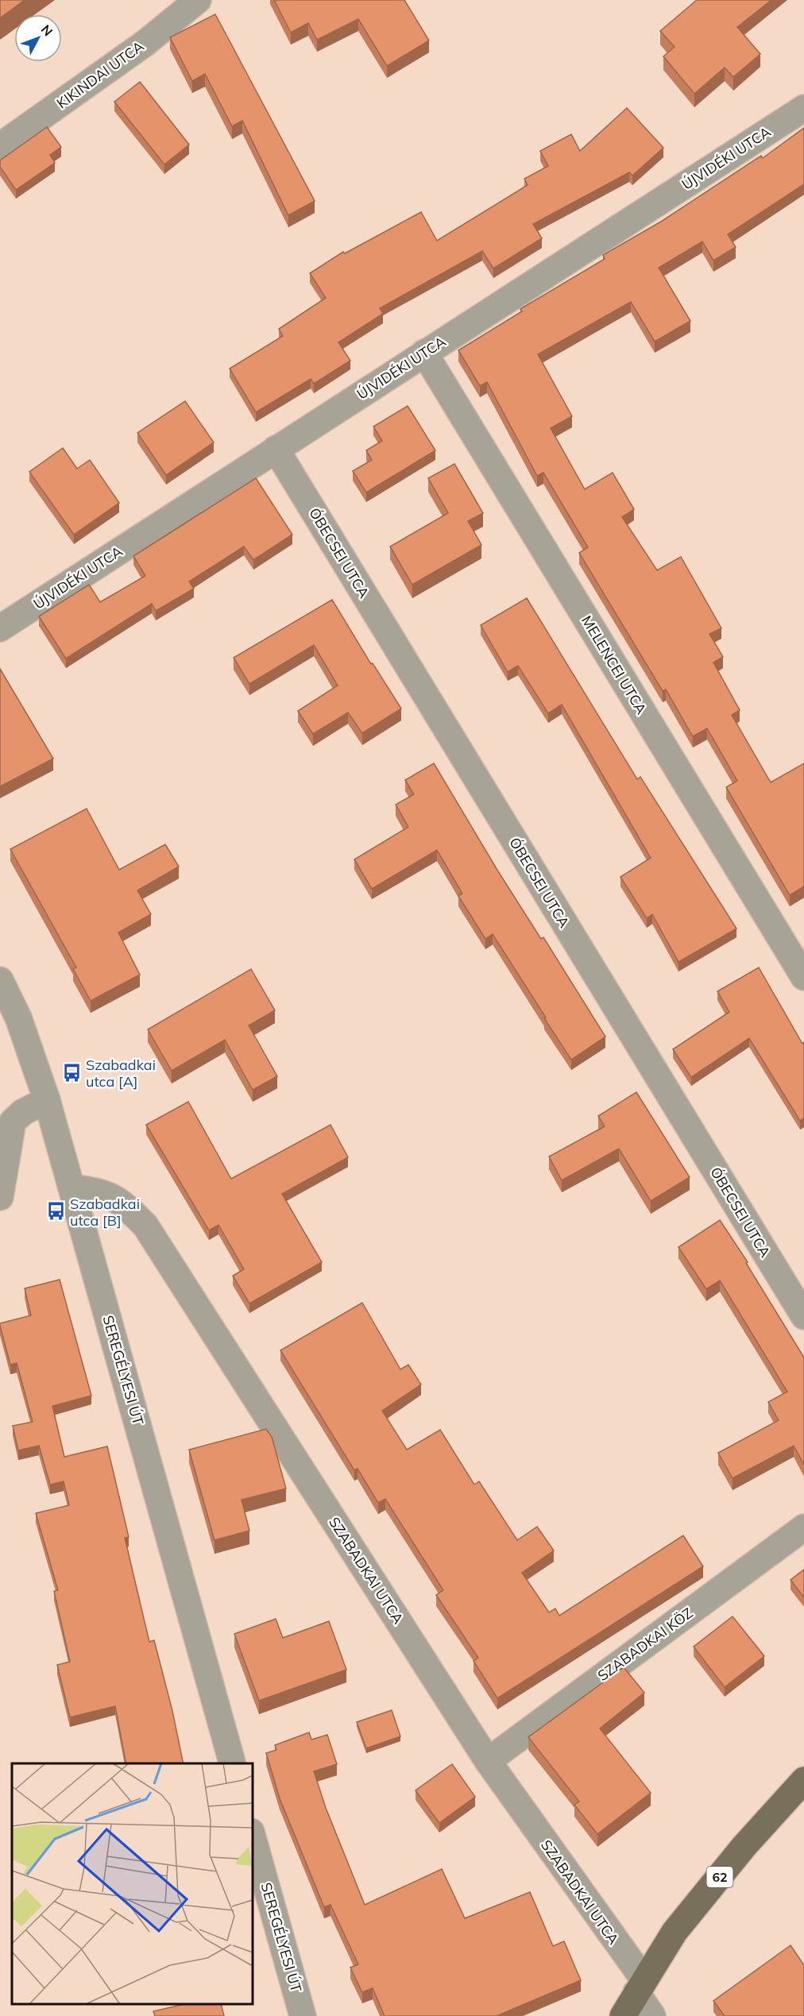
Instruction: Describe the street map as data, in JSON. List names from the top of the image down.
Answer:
{
  "streets": {
    "main road": ["62"],
    "street": [
      "KIKINDAI UTCA",
      "ÚJVIDÉKI UTCA",
      "ÓBECSEI UTCA",
      "MELENCEI UTCA",
      "SEREGÉLYESI ÚT",
      "SZABADKAI UTCA",
      "SZABADKAI KÖZ"
    ]
  },
  "crossings": [
    ["ÚJVIDÉKI UTCA", "ÓBECSEI UTCA"],
    ["ÚJVIDÉKI UTCA", "MELENCEI UTCA"],
    ["SEREGÉLYESI ÚT", "SZABADKAI UTCA"],
    ["SZABADKAI UTCA", "SZABADKAI KÖZ"],
    ["SZABADKAI UTCA", "62"]
  ],
  "places": {
    "bus stop": ["Szabadkai utca [A]", "Szabadkai utca [B]"]
  },
  "north": "top right"
}
